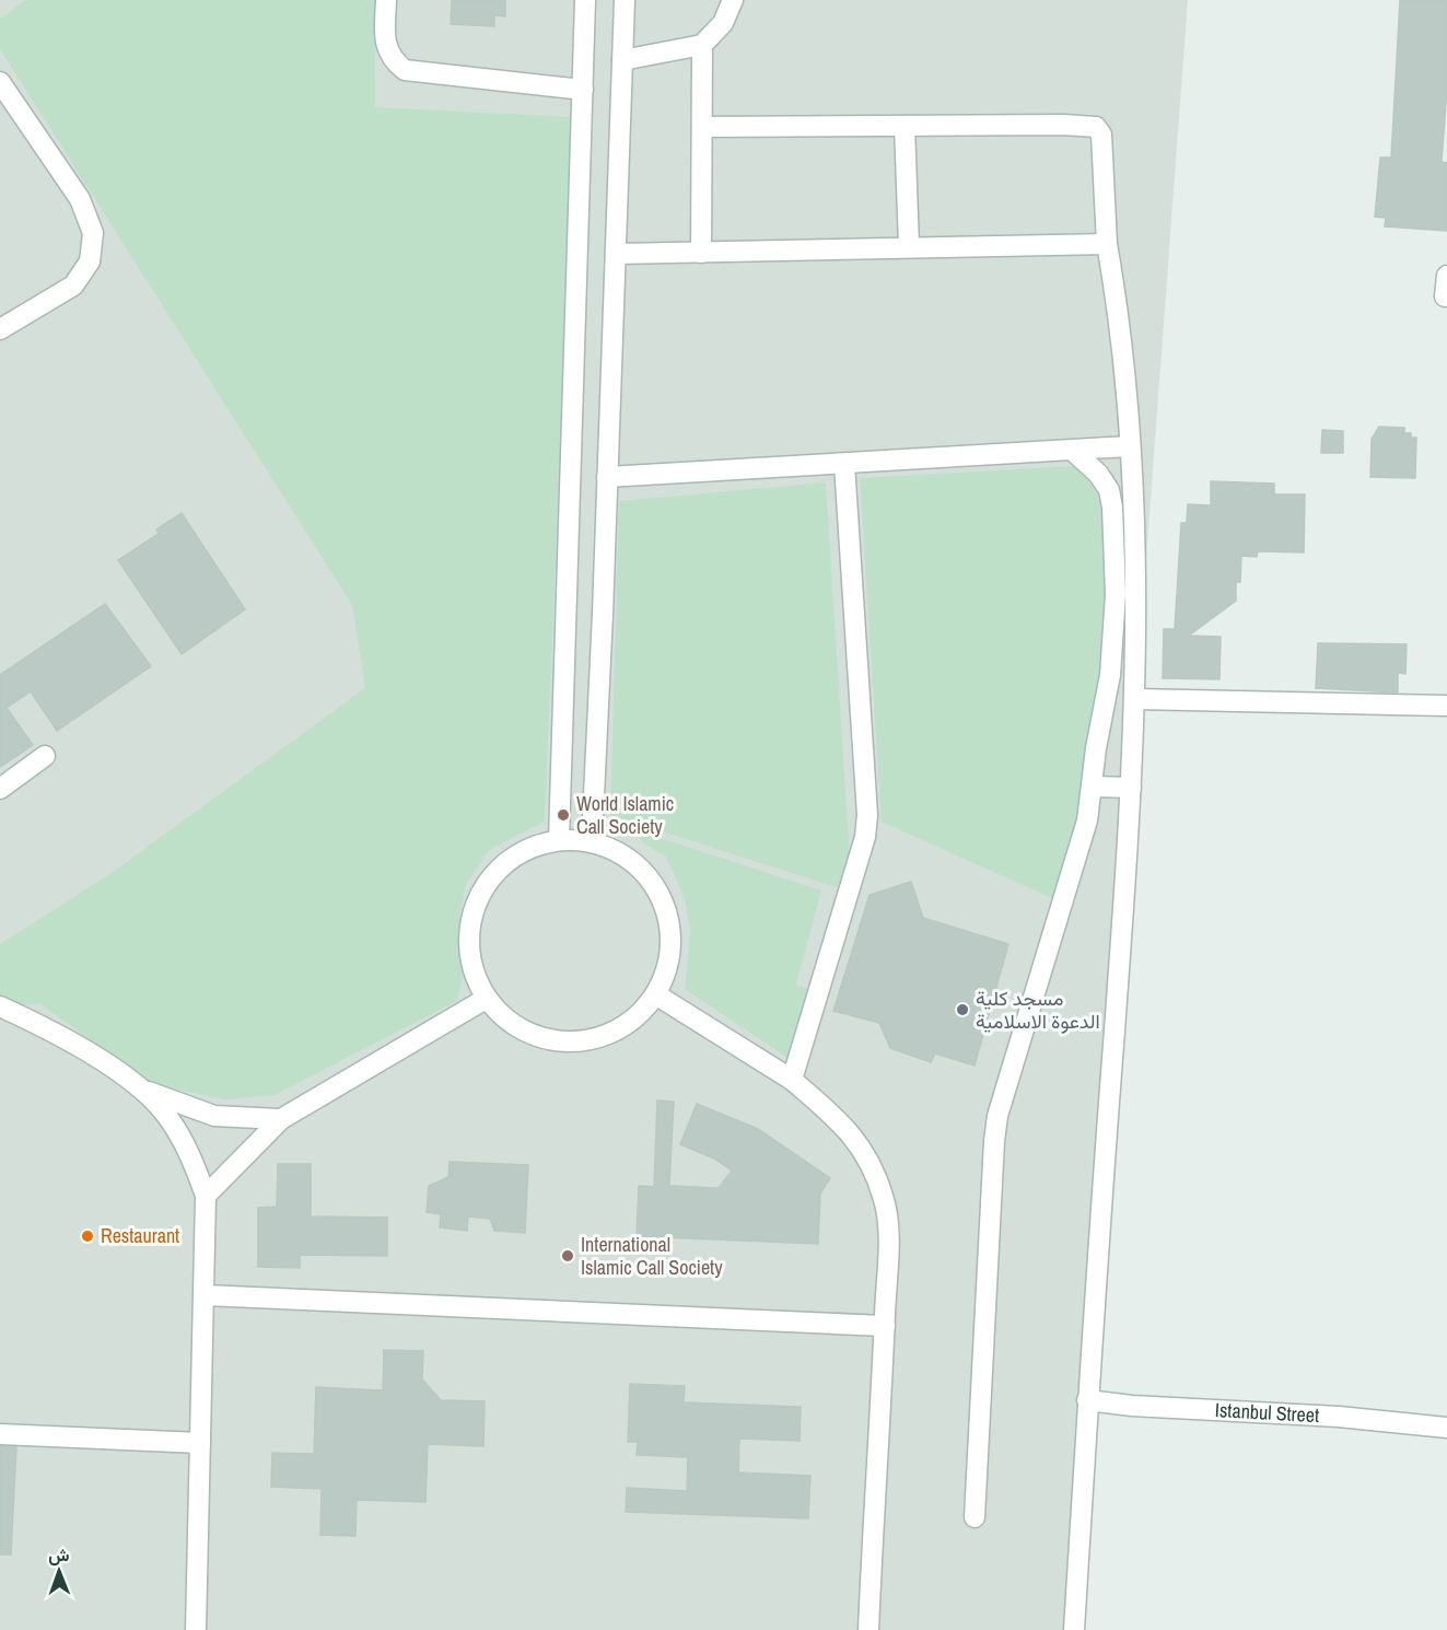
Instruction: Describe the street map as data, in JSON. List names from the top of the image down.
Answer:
{
  "streets": {
    "street": ["Istanbul Street"]
  },
  "places": [
    "World Islamic Call Society",
    "مسجد كلية الدعوة الاسلامية",
    "Restaurant",
    "International Islamic Call Society"
  ],
  "north": "top"
}
